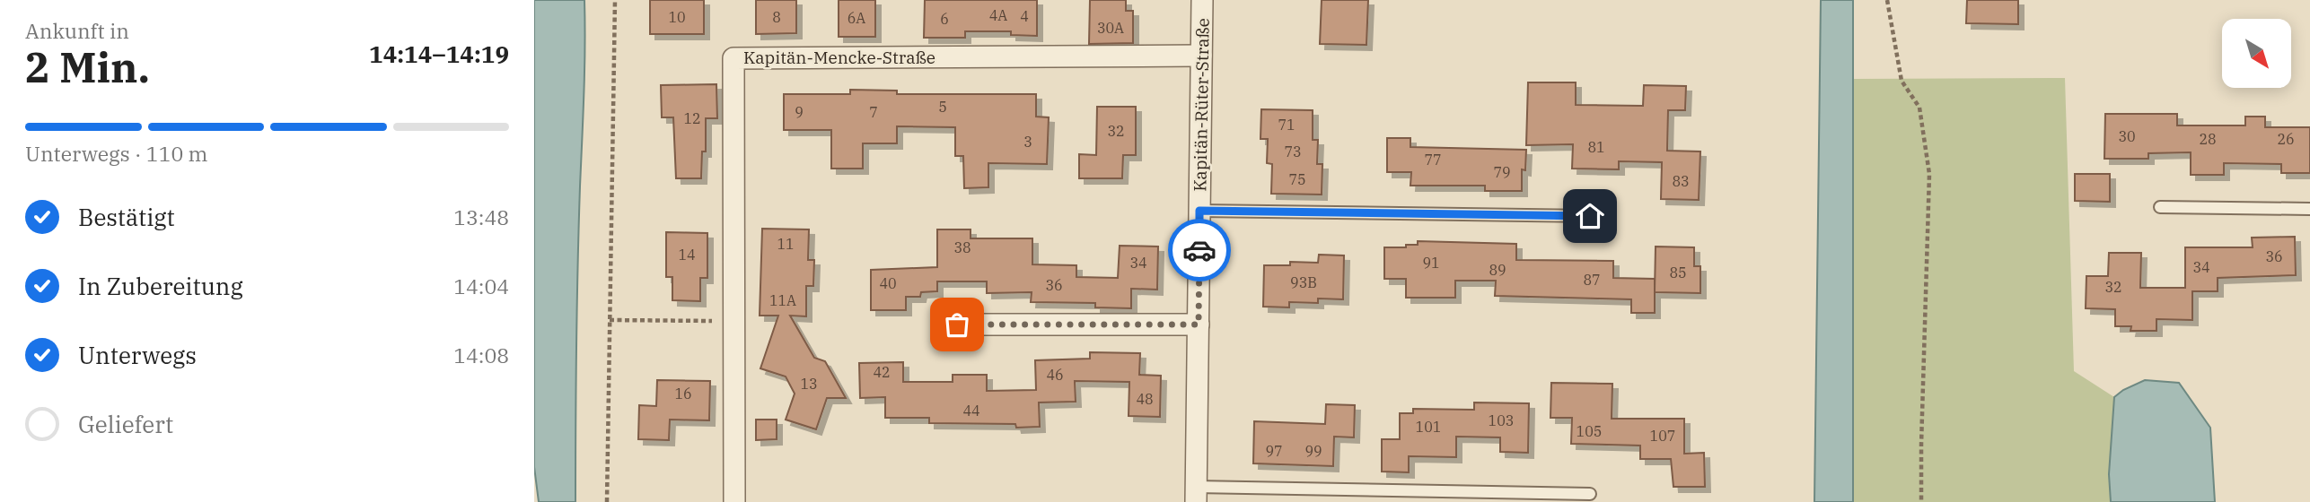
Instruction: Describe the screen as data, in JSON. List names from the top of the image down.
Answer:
{
  "streets": {
    "street": ["Kapitän-Mencke-Straße", "Kapitän-Rüter-Straße"]
  },
  "crossings": [
    ["Kapitän-Mencke-Straße", "Kapitän-Rüter-Straße"]
  ],
  "house_numbers": [
    "4A",
    "4",
    "10",
    "8",
    "6A",
    "6",
    "30A",
    "5",
    "9",
    "7",
    "12",
    "71",
    "32",
    "30",
    "28",
    "26",
    "3",
    "81",
    "73",
    "77",
    "79",
    "75",
    "83",
    "11",
    "38",
    "14",
    "36",
    "34",
    "91",
    "34",
    "89",
    "85",
    "87",
    "93B",
    "40",
    "36",
    "32",
    "11A",
    "42",
    "46",
    "13",
    "16",
    "48",
    "44",
    "103",
    "101",
    "105",
    "107",
    "97",
    "99"
  ],
  "north": "bottom right",
  "page": {
    "heading": ["2 Min.", "Ankunft in", "14:14–14:19"],
    "bar": "Unterwegs · 110 m",
    "list": [
      ["Bestätigt", "13:48"],
      ["In Zubereitung", "14:04"],
      ["Unterwegs", "14:08"],
      "Geliefert"
    ]
  }
}
